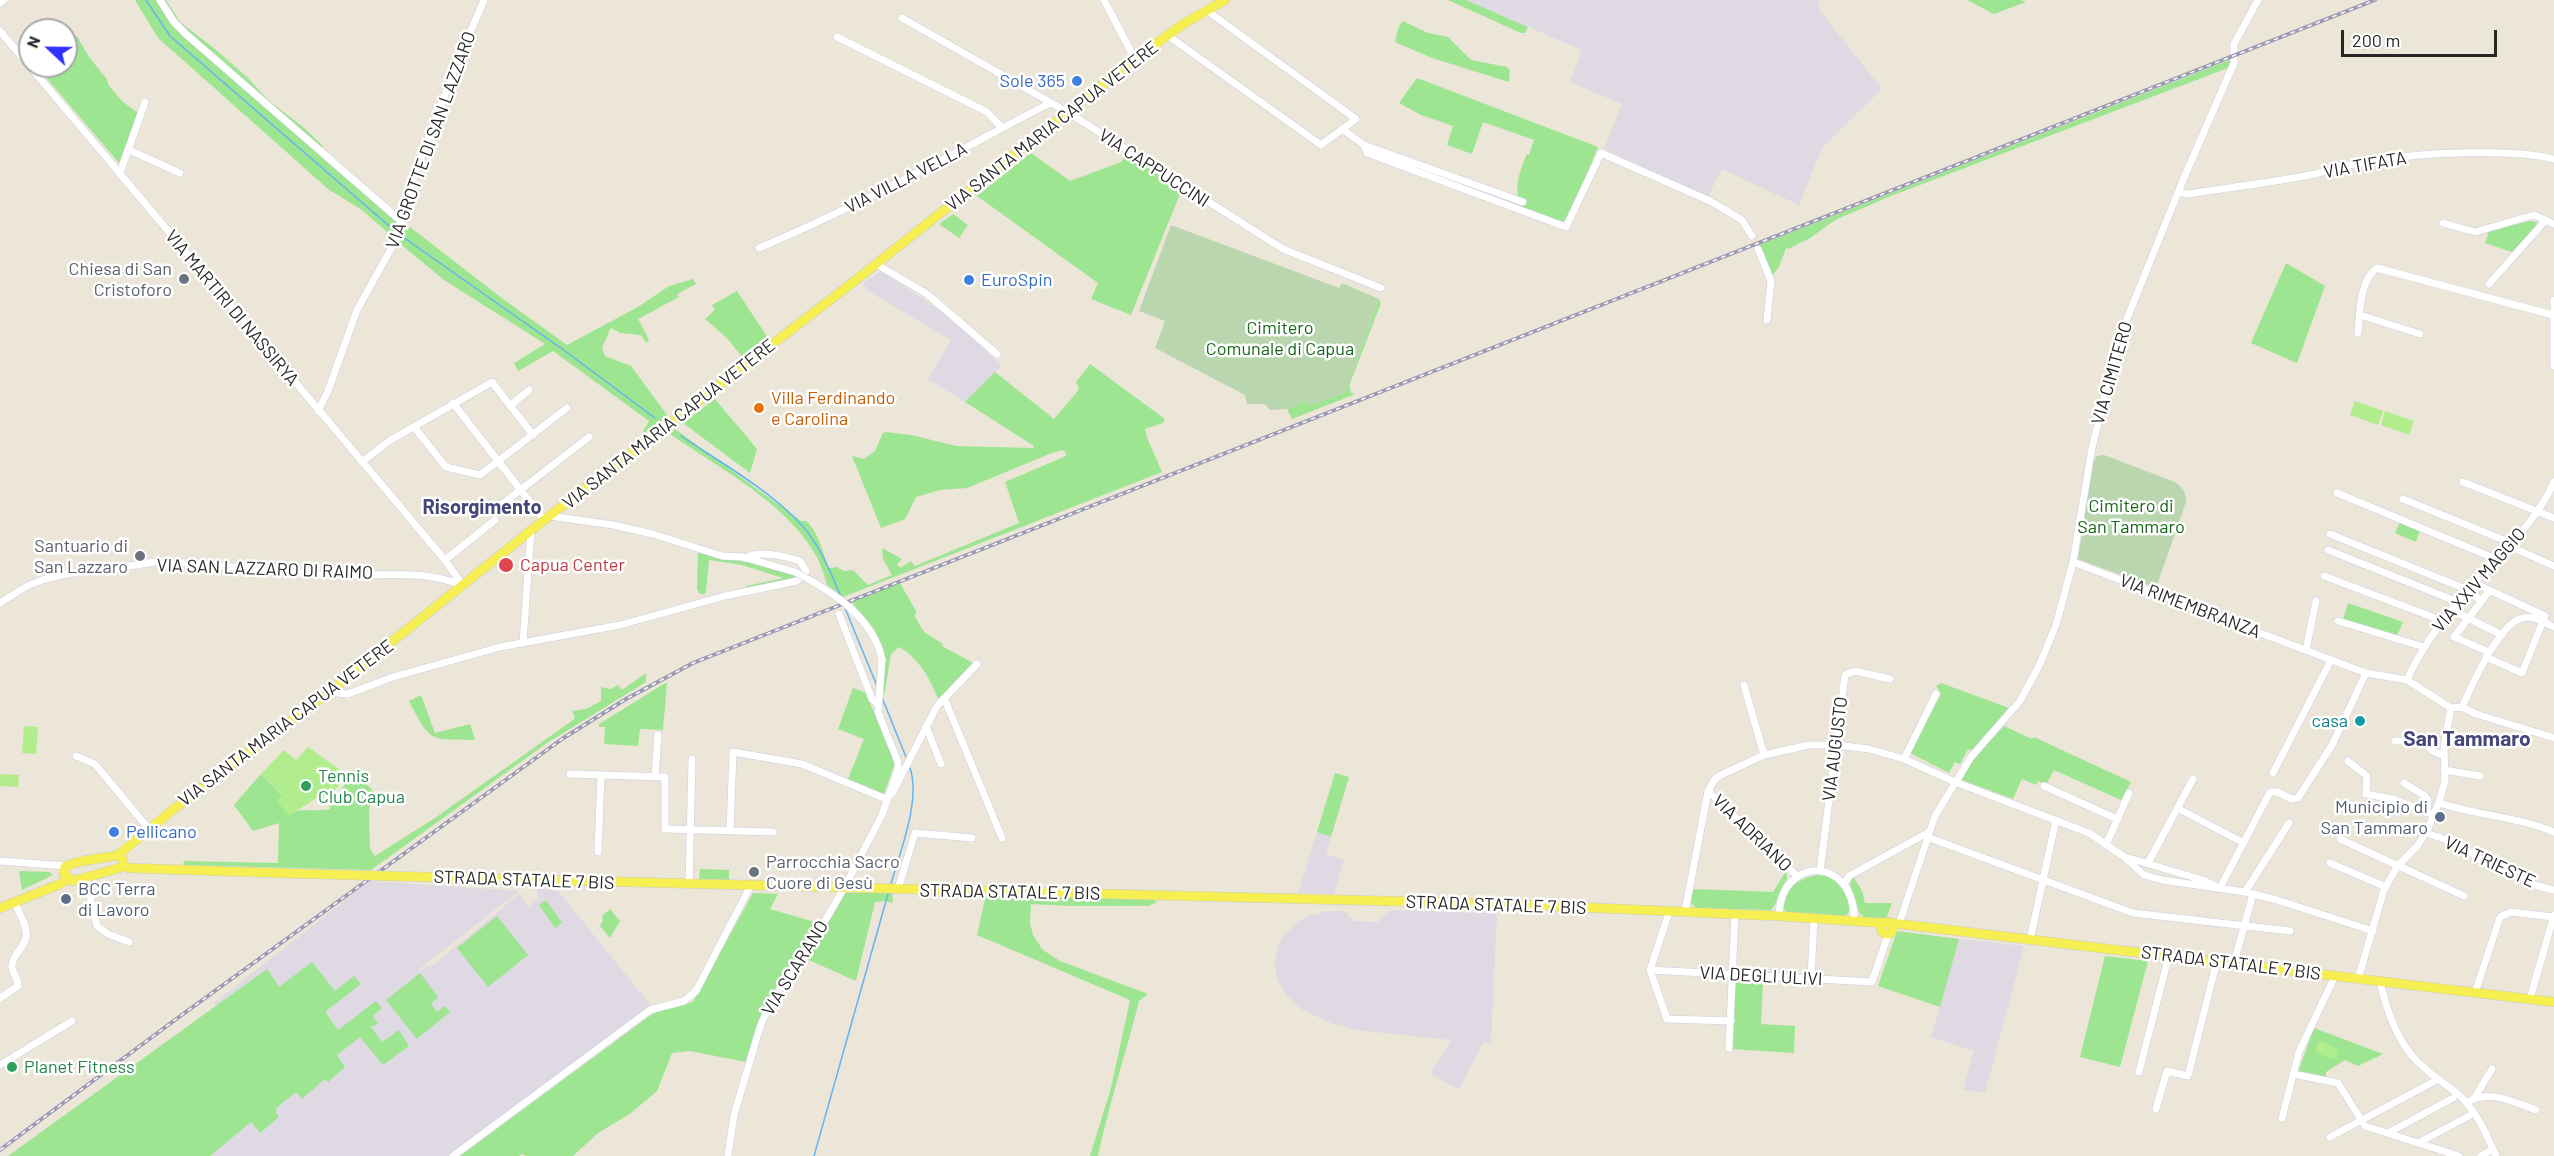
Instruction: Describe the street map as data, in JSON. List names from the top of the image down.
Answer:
{
  "streets": {
    "main road": ["VIA SANTA MARIA CAPUA VETERE", "STRADA STATALE 7 BIS"],
    "street": [
      "VIA GROTTE DI SAN LAZZARO",
      "VIA TIFATA",
      "VIA CAPPUCCINI",
      "VIA VILLA VELLA",
      "VIA MARTIRI DI NASSIRYA",
      "VIA CIMITERO",
      "VIA SAN LAZZARO DI RAIMO",
      "VIA XXIV MAGGIO",
      "VIA RIMEMBRANZA",
      "VIA AUGUSTO",
      "VIA ADRIANO",
      "VIA TRIESTE",
      "VIA SCARANO",
      "VIA DEGLI ULIVI"
    ]
  },
  "crossings": [
    ["VIA SANTA MARIA CAPUA VETERE", "VIA CAPPUCCINI"],
    ["VIA SANTA MARIA CAPUA VETERE", "VIA MARTIRI DI NASSIRYA"],
    ["VIA SANTA MARIA CAPUA VETERE", "VIA SAN LAZZARO DI RAIMO"],
    ["VIA GROTTE DI SAN LAZZARO", "VIA MARTIRI DI NASSIRYA"],
    ["VIA TIFATA", "VIA CIMITERO"],
    ["VIA CAPPUCCINI", "VIA VILLA VELLA"],
    ["VIA MARTIRI DI NASSIRYA", "VIA SAN LAZZARO DI RAIMO"],
    ["VIA CIMITERO", "VIA RIMEMBRANZA"],
    ["VIA CIMITERO", "STRADA STATALE 7 BIS"],
    ["VIA CIMITERO", "VIA DEGLI ULIVI"],
    ["VIA XXIV MAGGIO", "VIA RIMEMBRANZA"],
    ["STRADA STATALE 7 BIS", "VIA SCARANO"],
    ["STRADA STATALE 7 BIS", "VIA DEGLI ULIVI"]
  ],
  "districts": ["Risorgimento", "San Tammaro"],
  "parks": ["Cimitero Comunale di Capua", "Cimitero di San Tammaro"],
  "places": [
    "Sole 365",
    "Chiesa di San Cristoforo",
    "EuroSpin",
    "Villa Ferdinando e Carolina",
    "Santuario di San Lazzaro",
    "Capua Center",
    "casa",
    "Tennis Club Capua",
    "Municipio di San Tammaro",
    "Pellicano",
    "Parrocchia Sacro Cuore di Gesù",
    "BCC Terra di Lavoro",
    "Planet Fitness"
  ],
  "scale_bar": "200 m",
  "north": "left"
}
